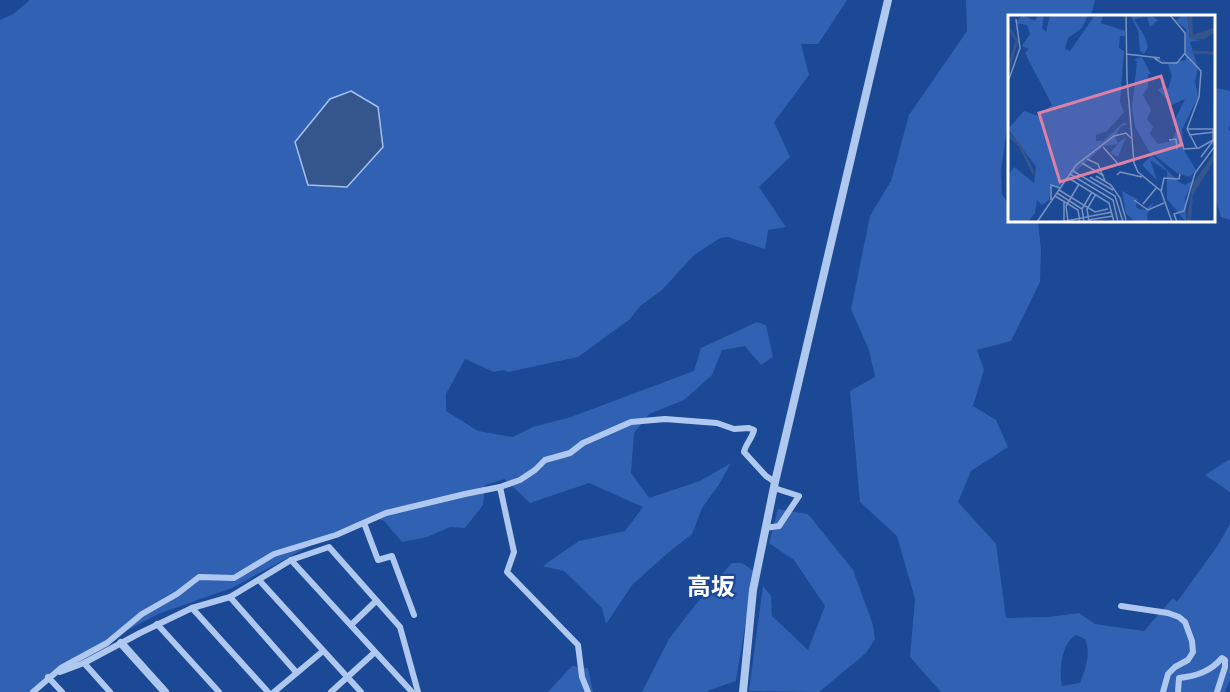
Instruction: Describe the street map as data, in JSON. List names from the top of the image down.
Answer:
{
  "districts": ["高坂"]
}
